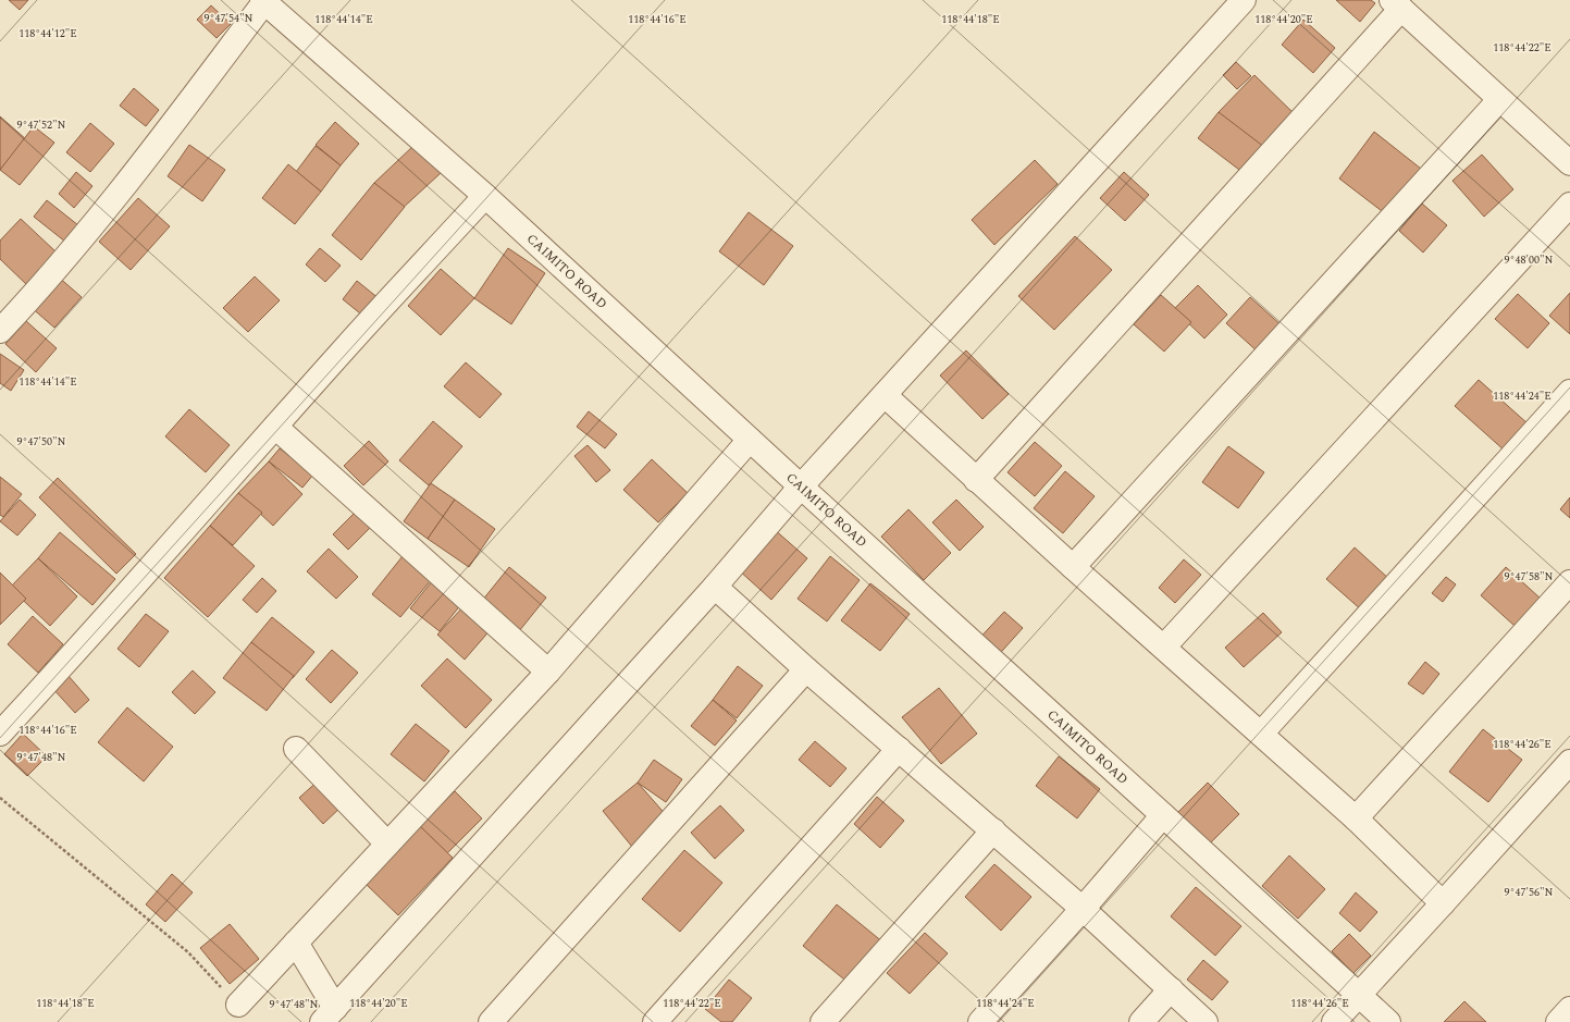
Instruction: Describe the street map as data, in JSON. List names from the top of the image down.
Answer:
{
  "streets": {
    "street": ["CAIMITO ROAD"]
  },
  "coordinates": [
    "9°47'54\"N",
    "118°44'14\"E",
    "118°44'16\"E",
    "118°44'18\"E",
    "118°44'20\"E",
    "118°44'12\"E",
    "118°44'22\"E",
    "9°47'52\"N",
    "9°48'00\"N",
    "118°44'24\"E",
    "9°47'50\"N",
    "9°47'58\"N",
    "118°44'26\"E",
    "9°47'48\"N",
    "9°47'56\"N"
  ]
}
